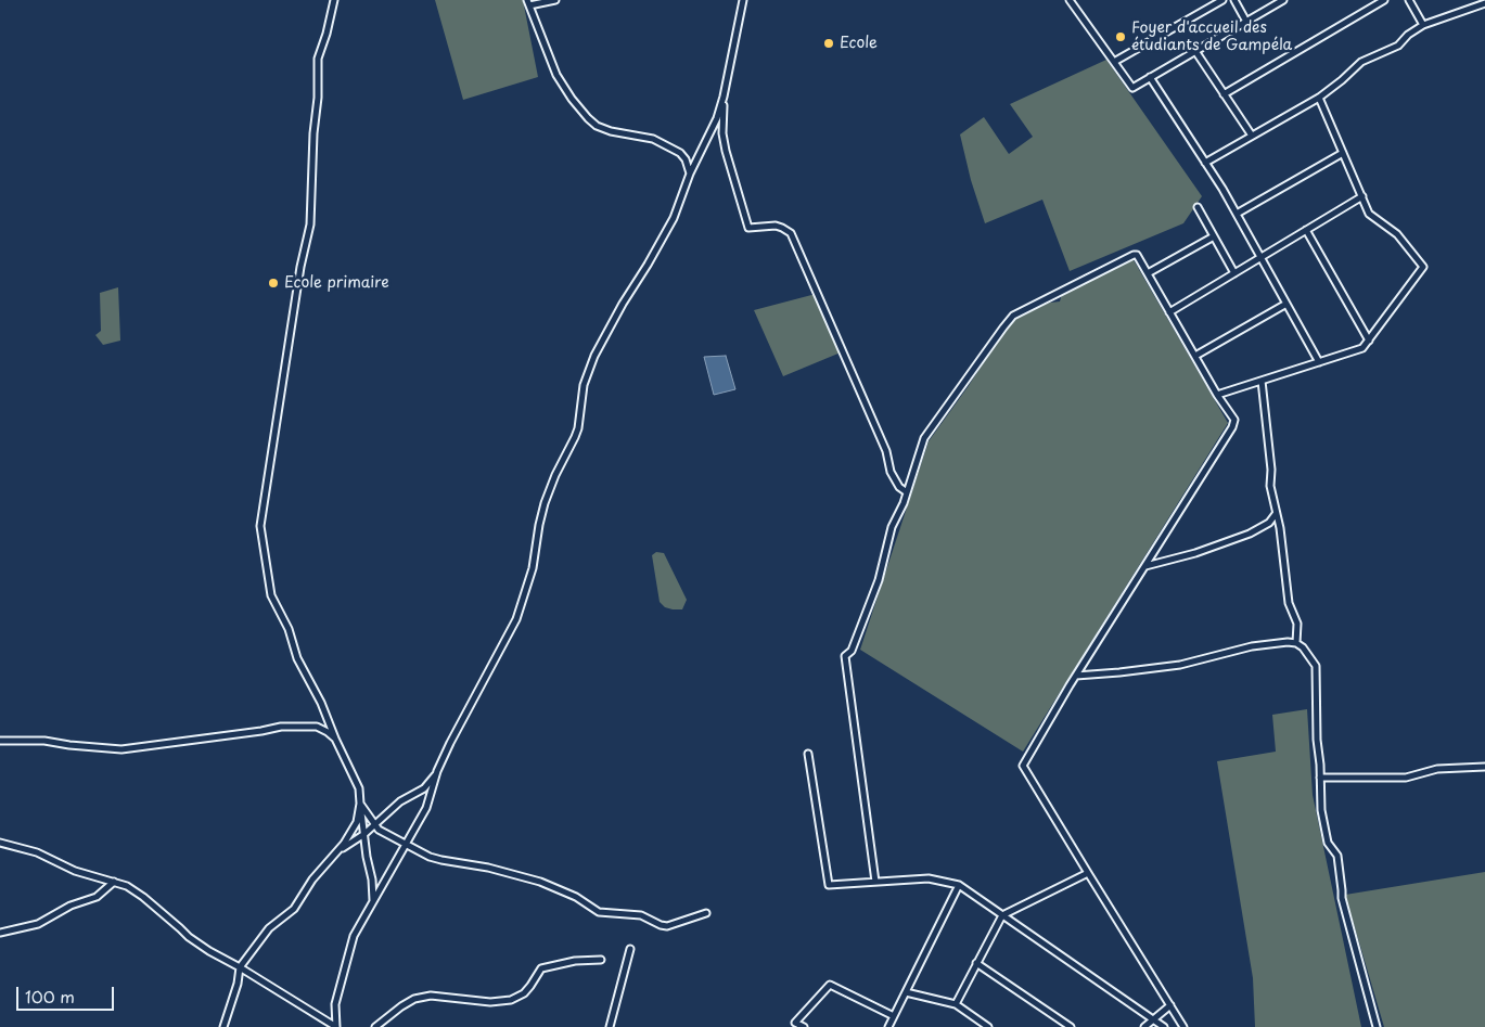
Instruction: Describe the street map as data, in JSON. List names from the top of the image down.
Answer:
{
  "places": ["Foyer d'accueil des étudiants de Gampéla", "Ecole", "Ecole primaire"],
  "scale_bar": "100 m"
}
